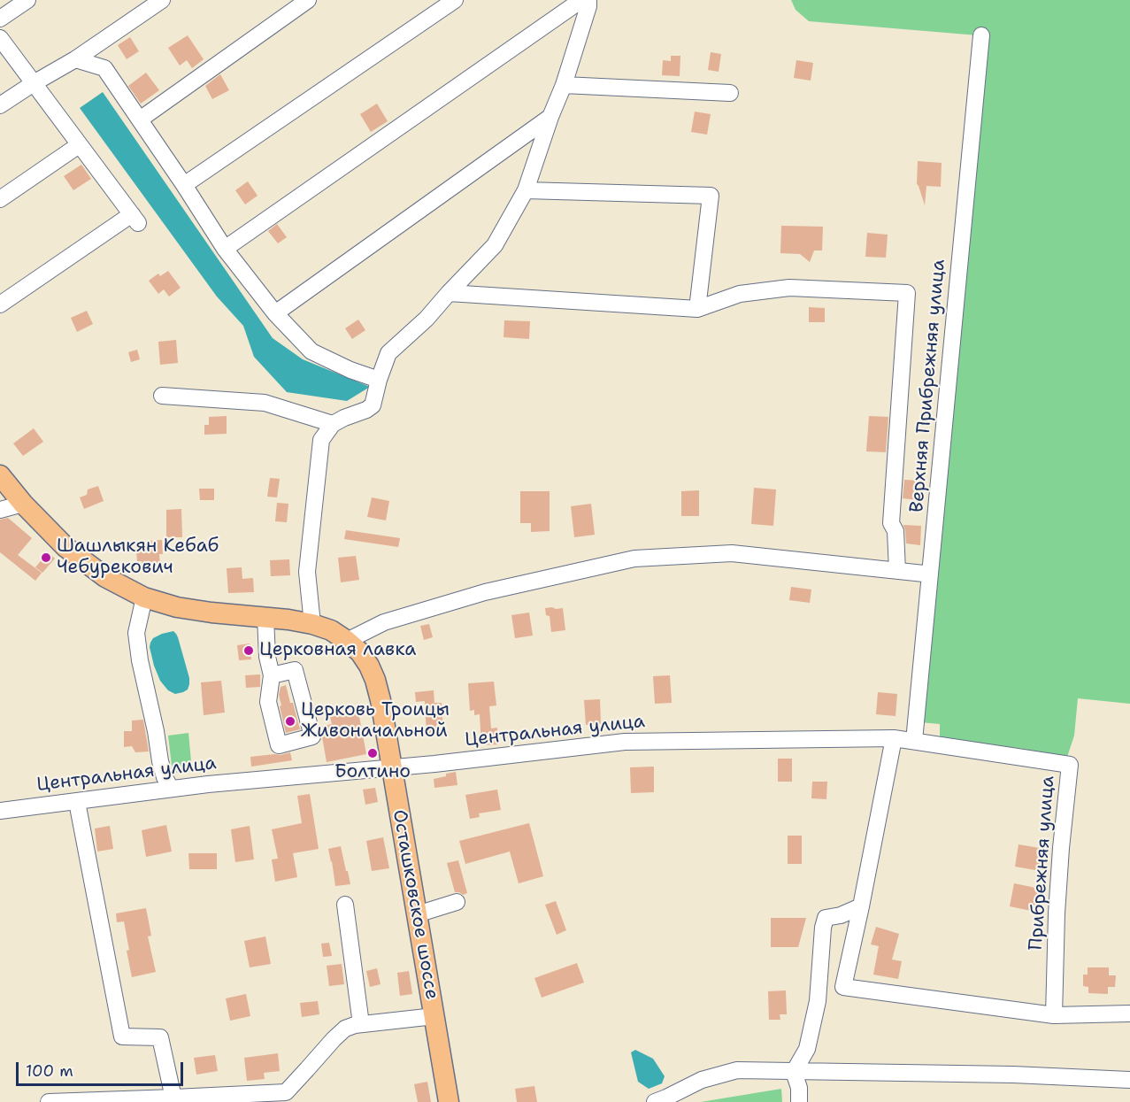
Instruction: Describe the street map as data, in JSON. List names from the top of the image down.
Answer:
{
  "streets": {
    "main road": ["Осташковское шоссе"],
    "street": ["Верхняя Прибрежняя улица", "Центральная улица", "Прибрежняя улица"]
  },
  "crossings": [
    ["Верхняя Прибрежняя улица", "Прибрежняя улица"],
    ["Центральная улица", "Прибрежняя улица"],
    ["Центральная улица", "Осташковское шоссе"]
  ],
  "places": [
    "Шашлыкян Кебаб Чебурекович",
    "Церковная лавка",
    "Церковь Троицы Живоначальной",
    "Болтино"
  ],
  "scale_bar": "100 m"
}
